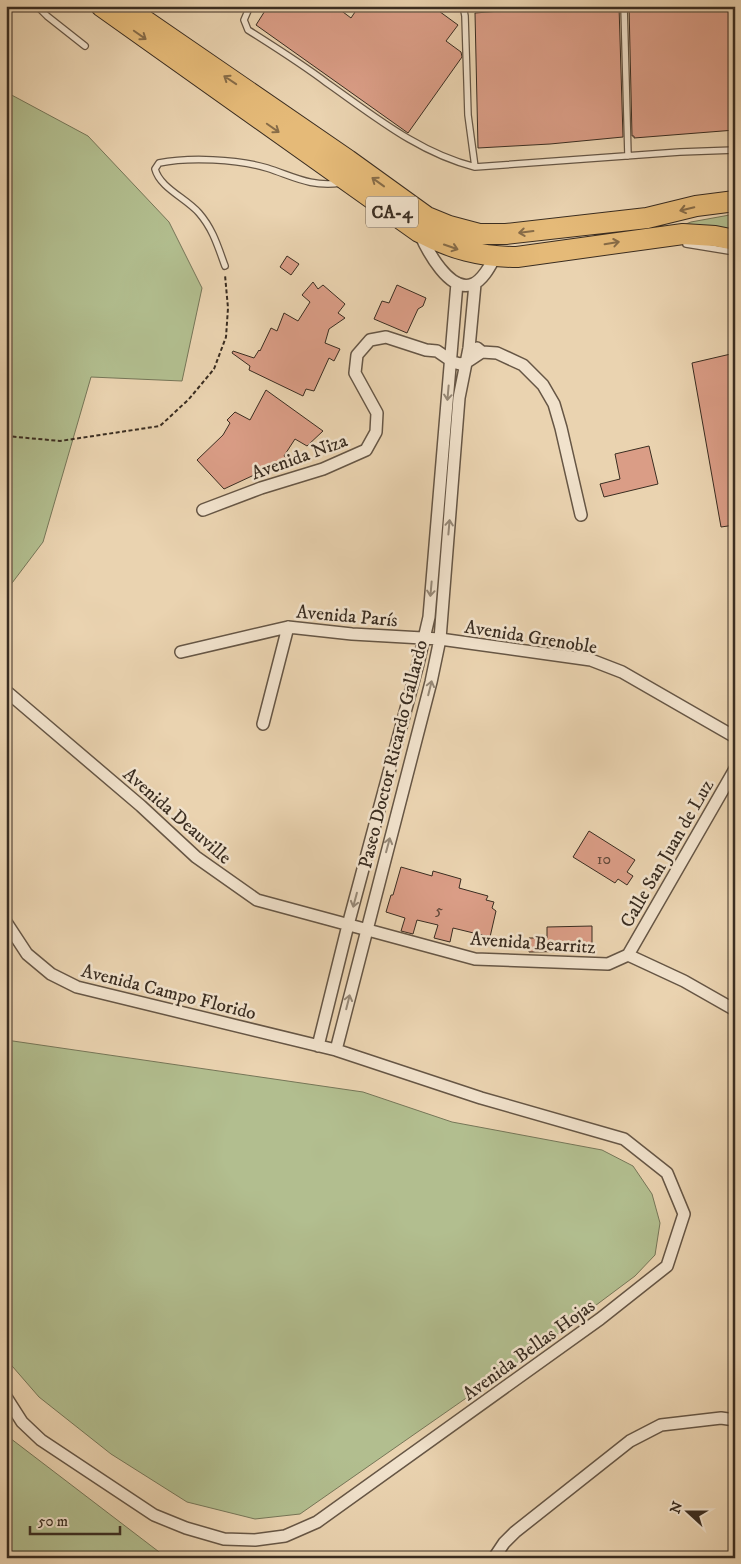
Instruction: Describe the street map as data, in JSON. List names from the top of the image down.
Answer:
{
  "streets": {
    "highway": ["CA-4"],
    "street": [
      "Avenida Niza",
      "Avenida París",
      "Avenida Grenoble",
      "Paseo Doctor Ricardo Gallardo",
      "Avenida Deauville",
      "Calle San Juan de Luz",
      "Avenida Bearritz",
      "Avenida Campo Florido",
      "Avenida Bellas Hojas"
    ]
  },
  "crossings": [
    ["Avenida Niza", "Paseo Doctor Ricardo Gallardo"],
    ["Avenida París", "Avenida Grenoble"],
    ["Avenida París", "Paseo Doctor Ricardo Gallardo"],
    ["Avenida Grenoble", "Paseo Doctor Ricardo Gallardo"],
    ["Paseo Doctor Ricardo Gallardo", "Avenida Deauville"],
    ["Paseo Doctor Ricardo Gallardo", "Avenida Bearritz"],
    ["Paseo Doctor Ricardo Gallardo", "Avenida Campo Florido"],
    ["Paseo Doctor Ricardo Gallardo", "Avenida Bellas Hojas"],
    ["Avenida Deauville", "Avenida Bearritz"],
    ["Calle San Juan de Luz", "Avenida Bearritz"],
    ["Avenida Campo Florido", "Avenida Bellas Hojas"]
  ],
  "house_numbers": ["10", "5"],
  "scale_bar": "50 m",
  "north": "left"
}
